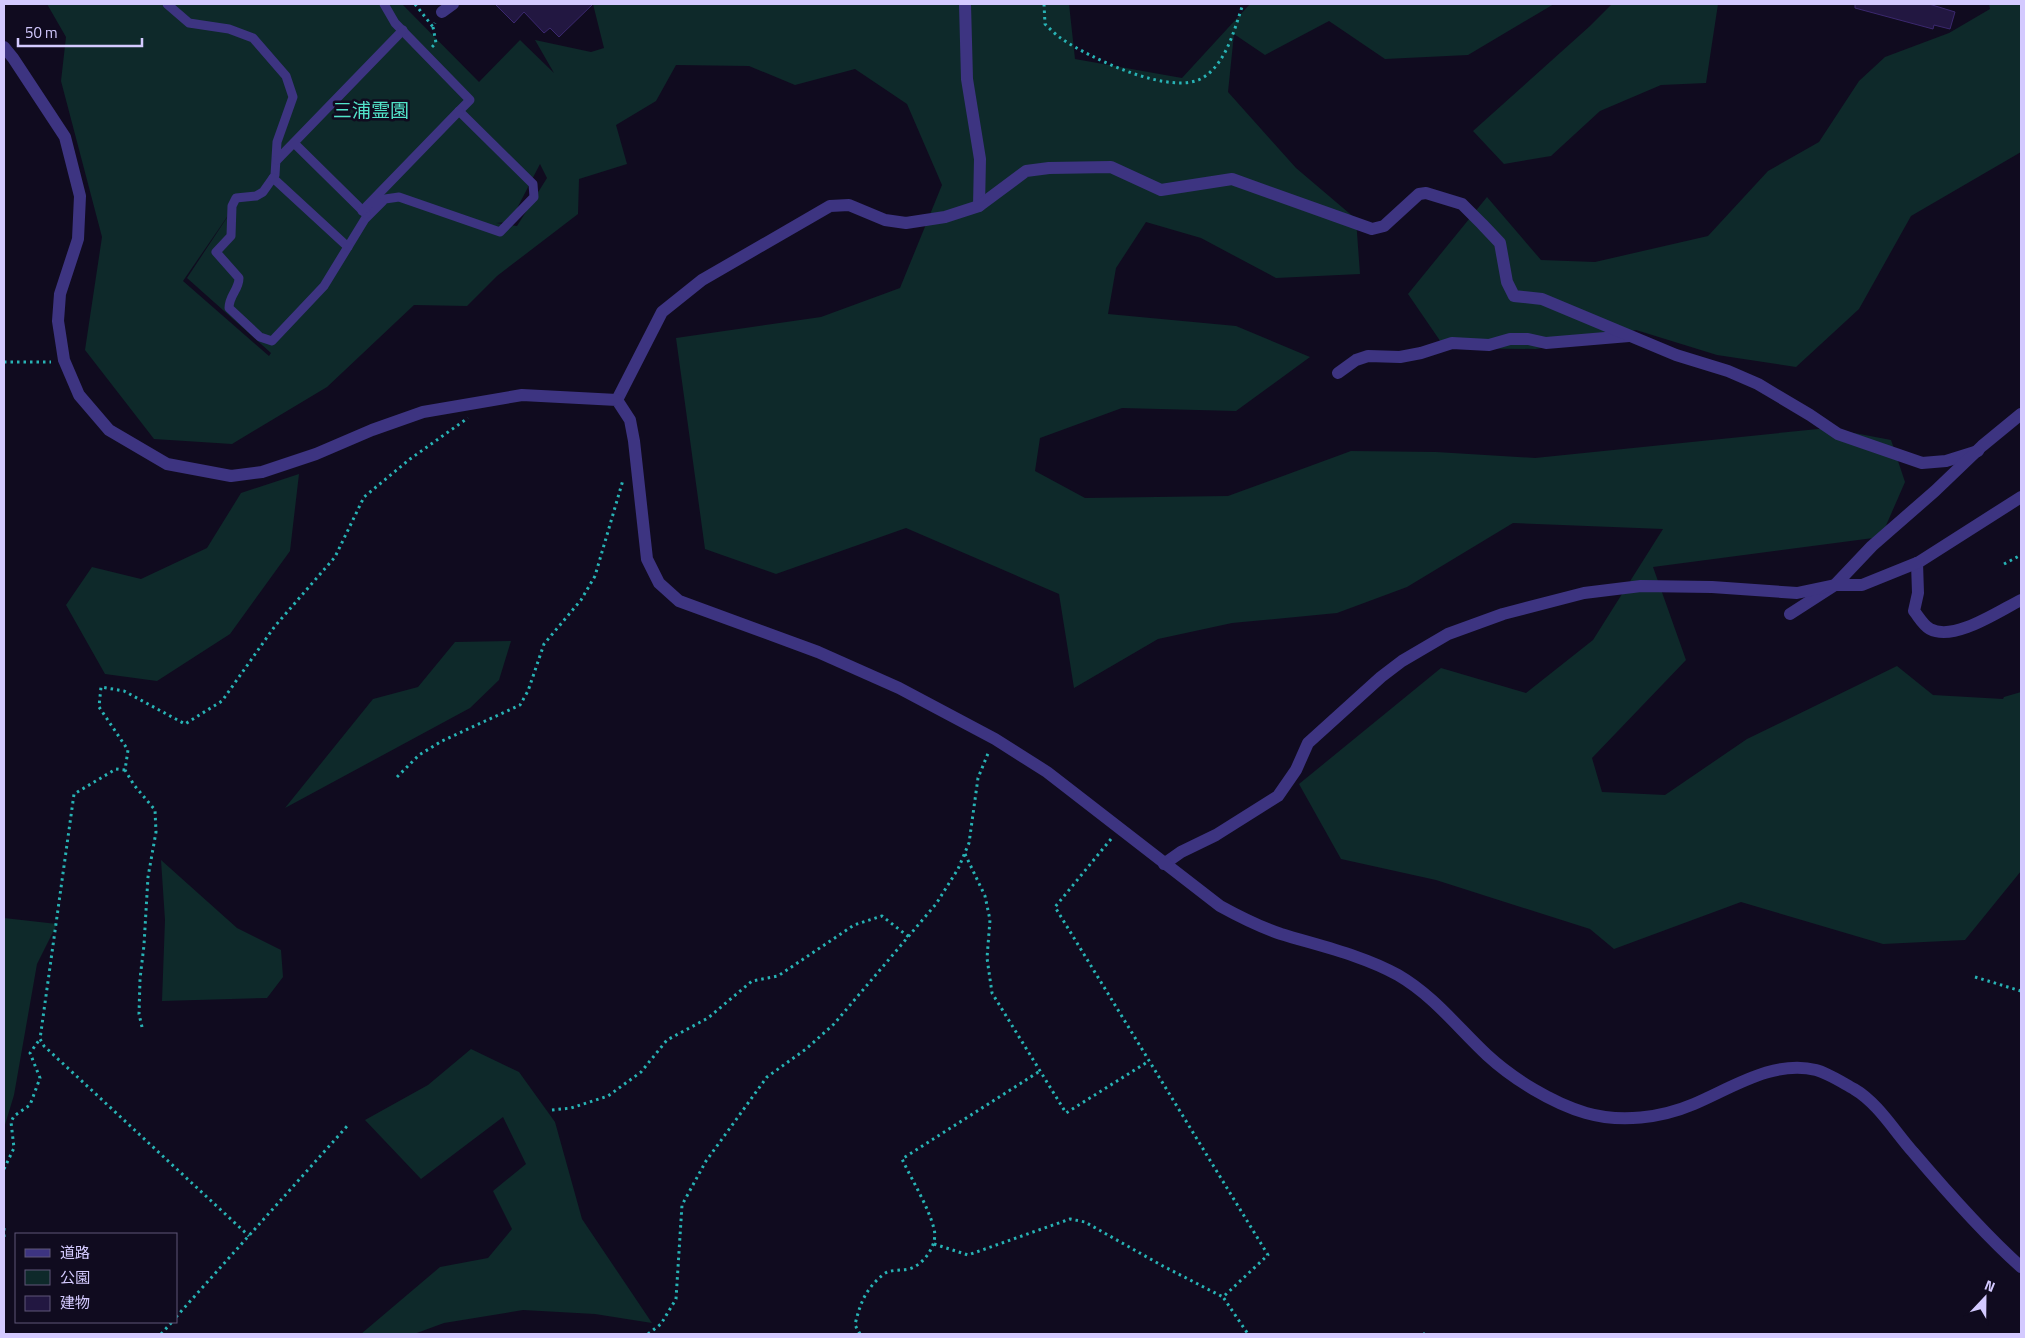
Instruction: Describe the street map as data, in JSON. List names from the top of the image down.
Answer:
{
  "parks": ["三浦霊園"],
  "legend": ["道路", "公園", "建物"],
  "scale_bar": "50 m",
  "north": "top"
}
